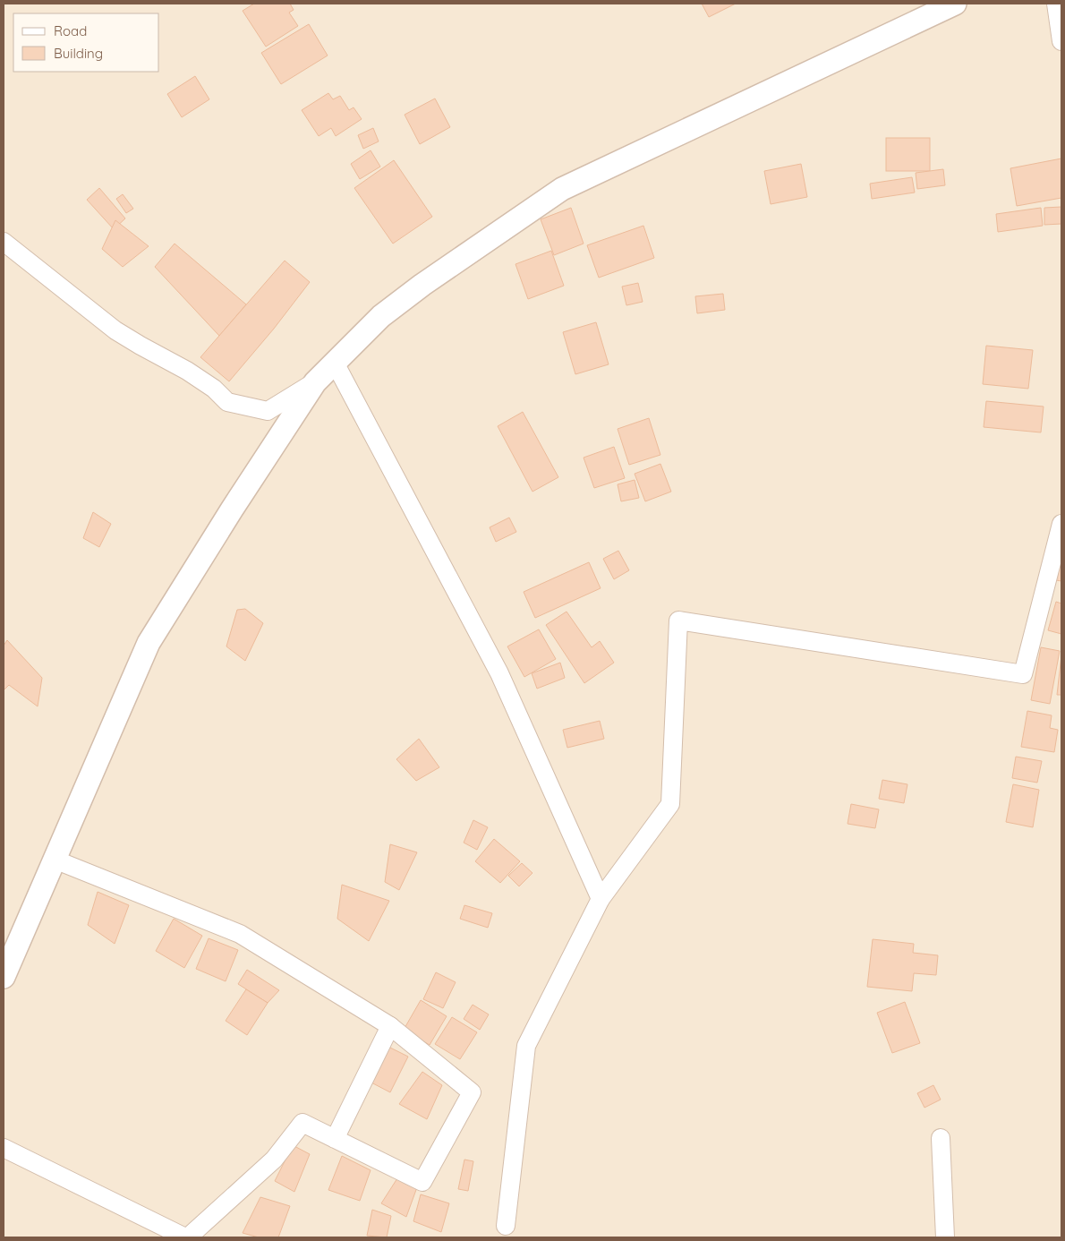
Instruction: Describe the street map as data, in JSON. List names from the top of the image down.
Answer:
{
  "legend": ["Road", "Building"]
}
